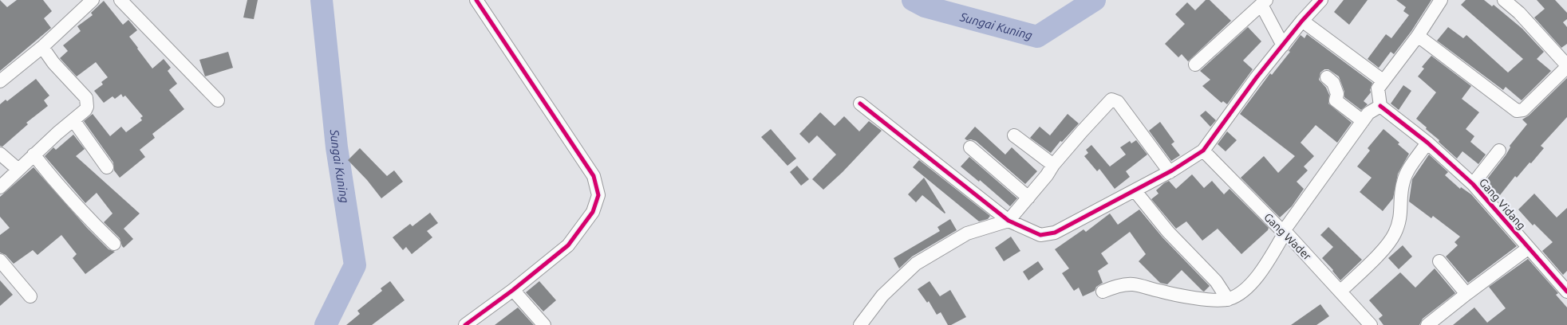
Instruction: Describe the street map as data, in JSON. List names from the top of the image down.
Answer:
{
  "streets": {
    "street": ["Gang Vidang", "Gang Wader"]
  },
  "water": ["Sungai Kuning"]
}
